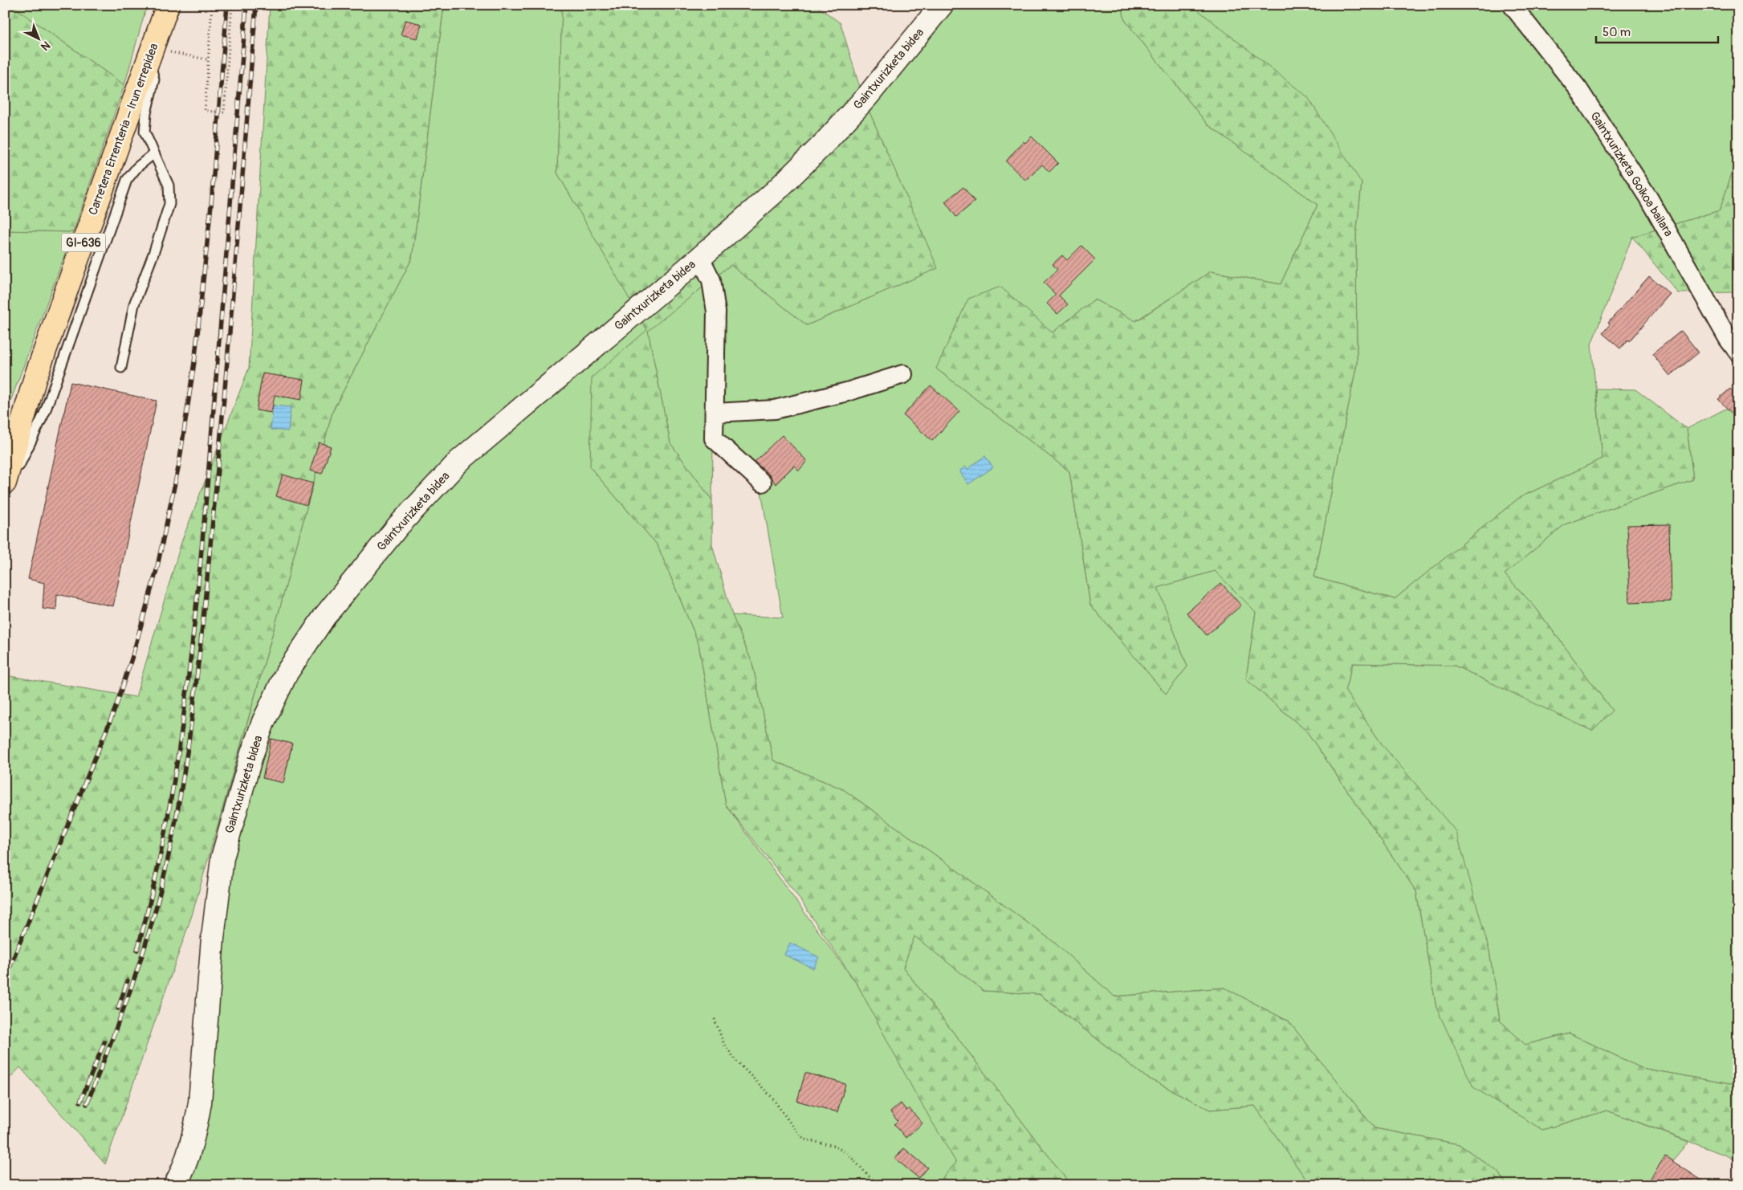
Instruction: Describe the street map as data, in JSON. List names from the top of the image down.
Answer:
{
  "streets": {
    "main road": ["Gaintxurizketa bidea", "Carretera Errenteria – Irun errepidea", "GI-636"],
    "street": ["Gaintxurizketa Goikoa bailara"]
  },
  "scale_bar": "50 m",
  "north": "bottom right"
}
